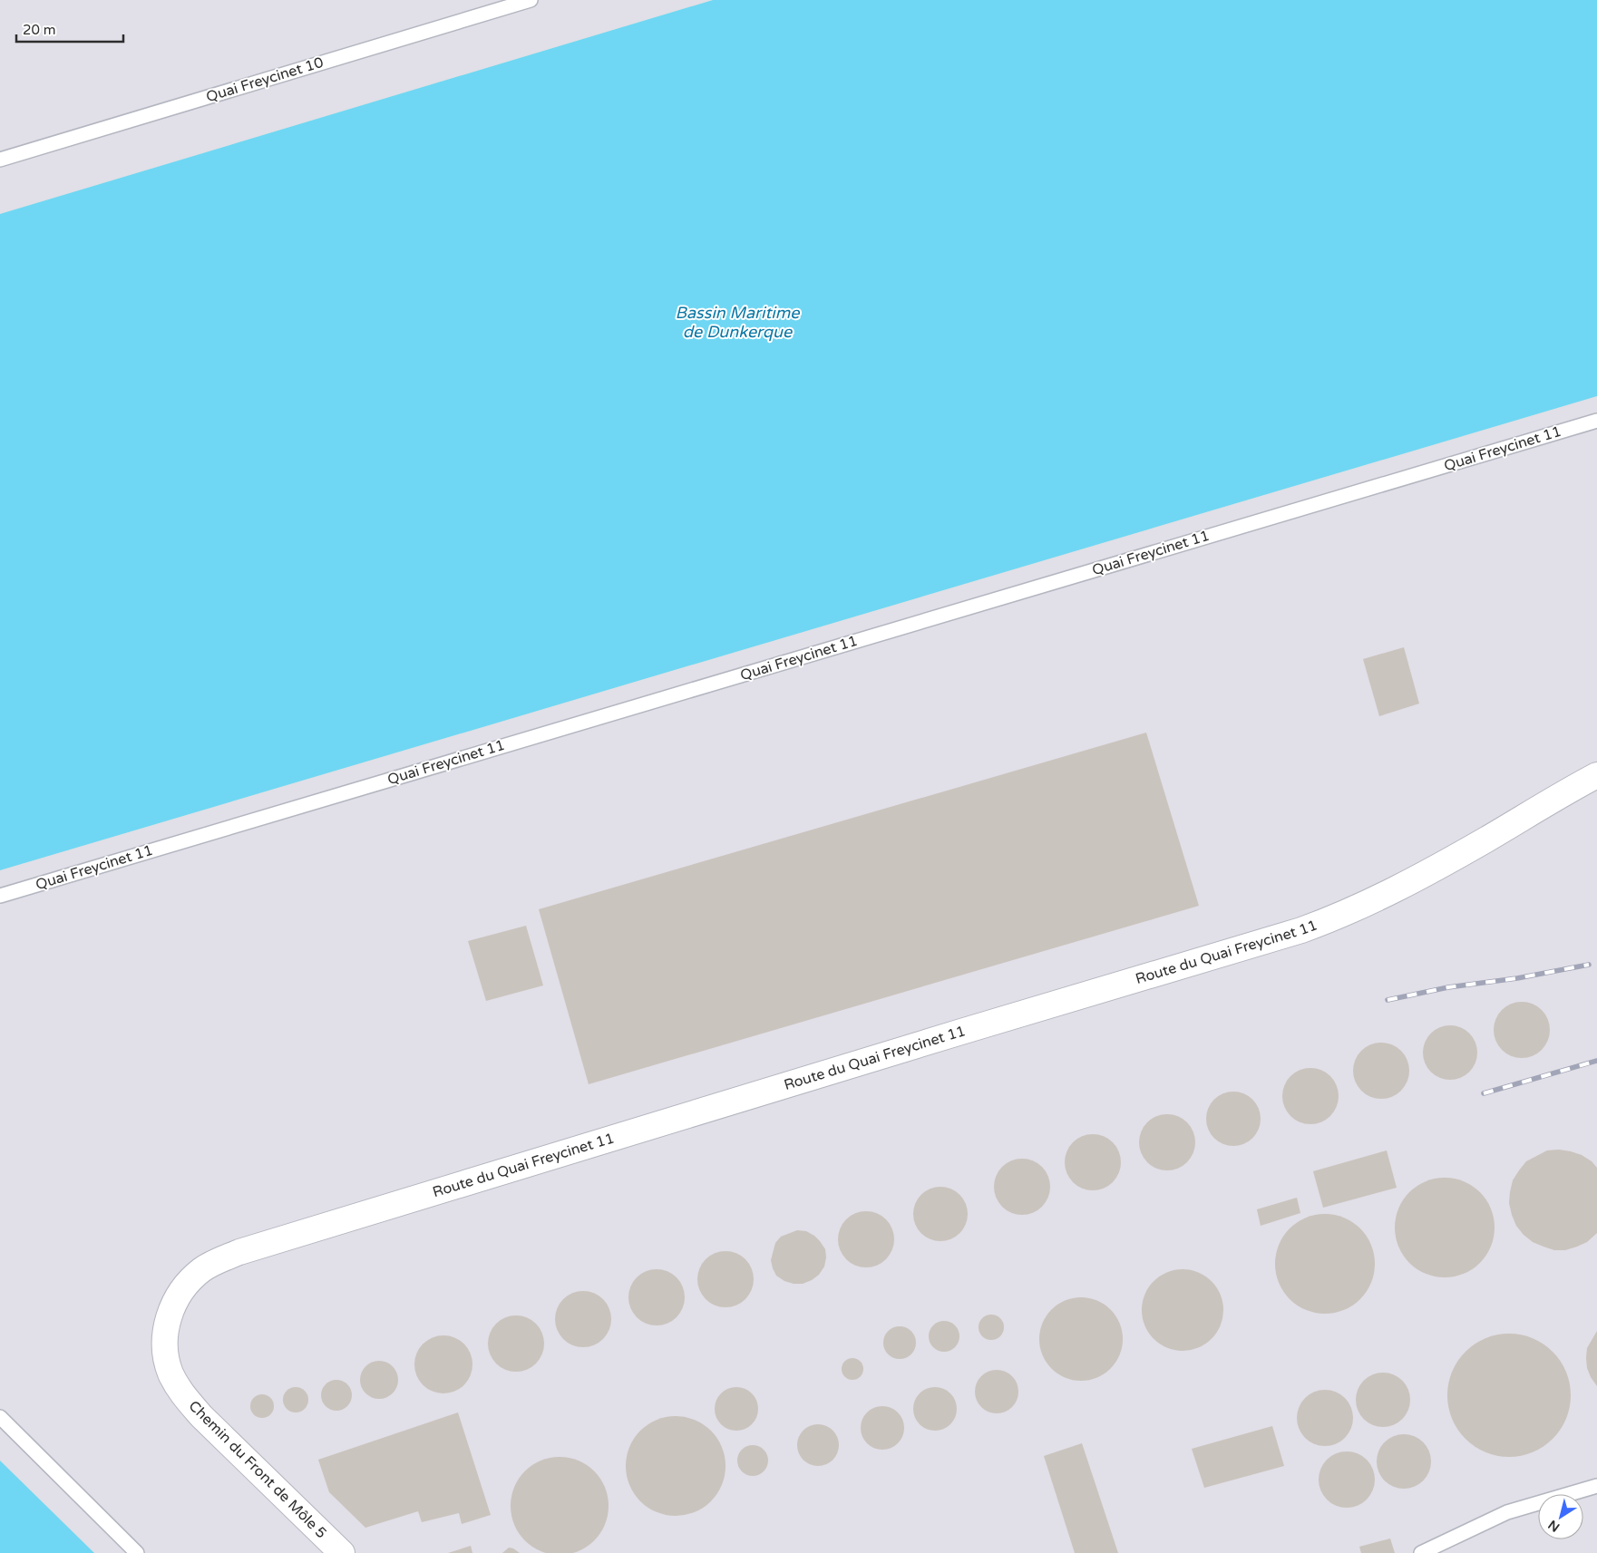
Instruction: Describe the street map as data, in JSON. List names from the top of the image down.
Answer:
{
  "streets": {
    "street": ["Route du Quai Freycinet 11", "Chemin du Front de Môle 5"],
    "lane": ["Quai Freycinet 10", "Quai Freycinet 11"]
  },
  "crossings": [
    ["Route du Quai Freycinet 11", "Chemin du Front de Môle 5"]
  ],
  "water": ["Bassin Maritime de Dunkerque"],
  "scale_bar": "20 m",
  "north": "bottom left"
}
